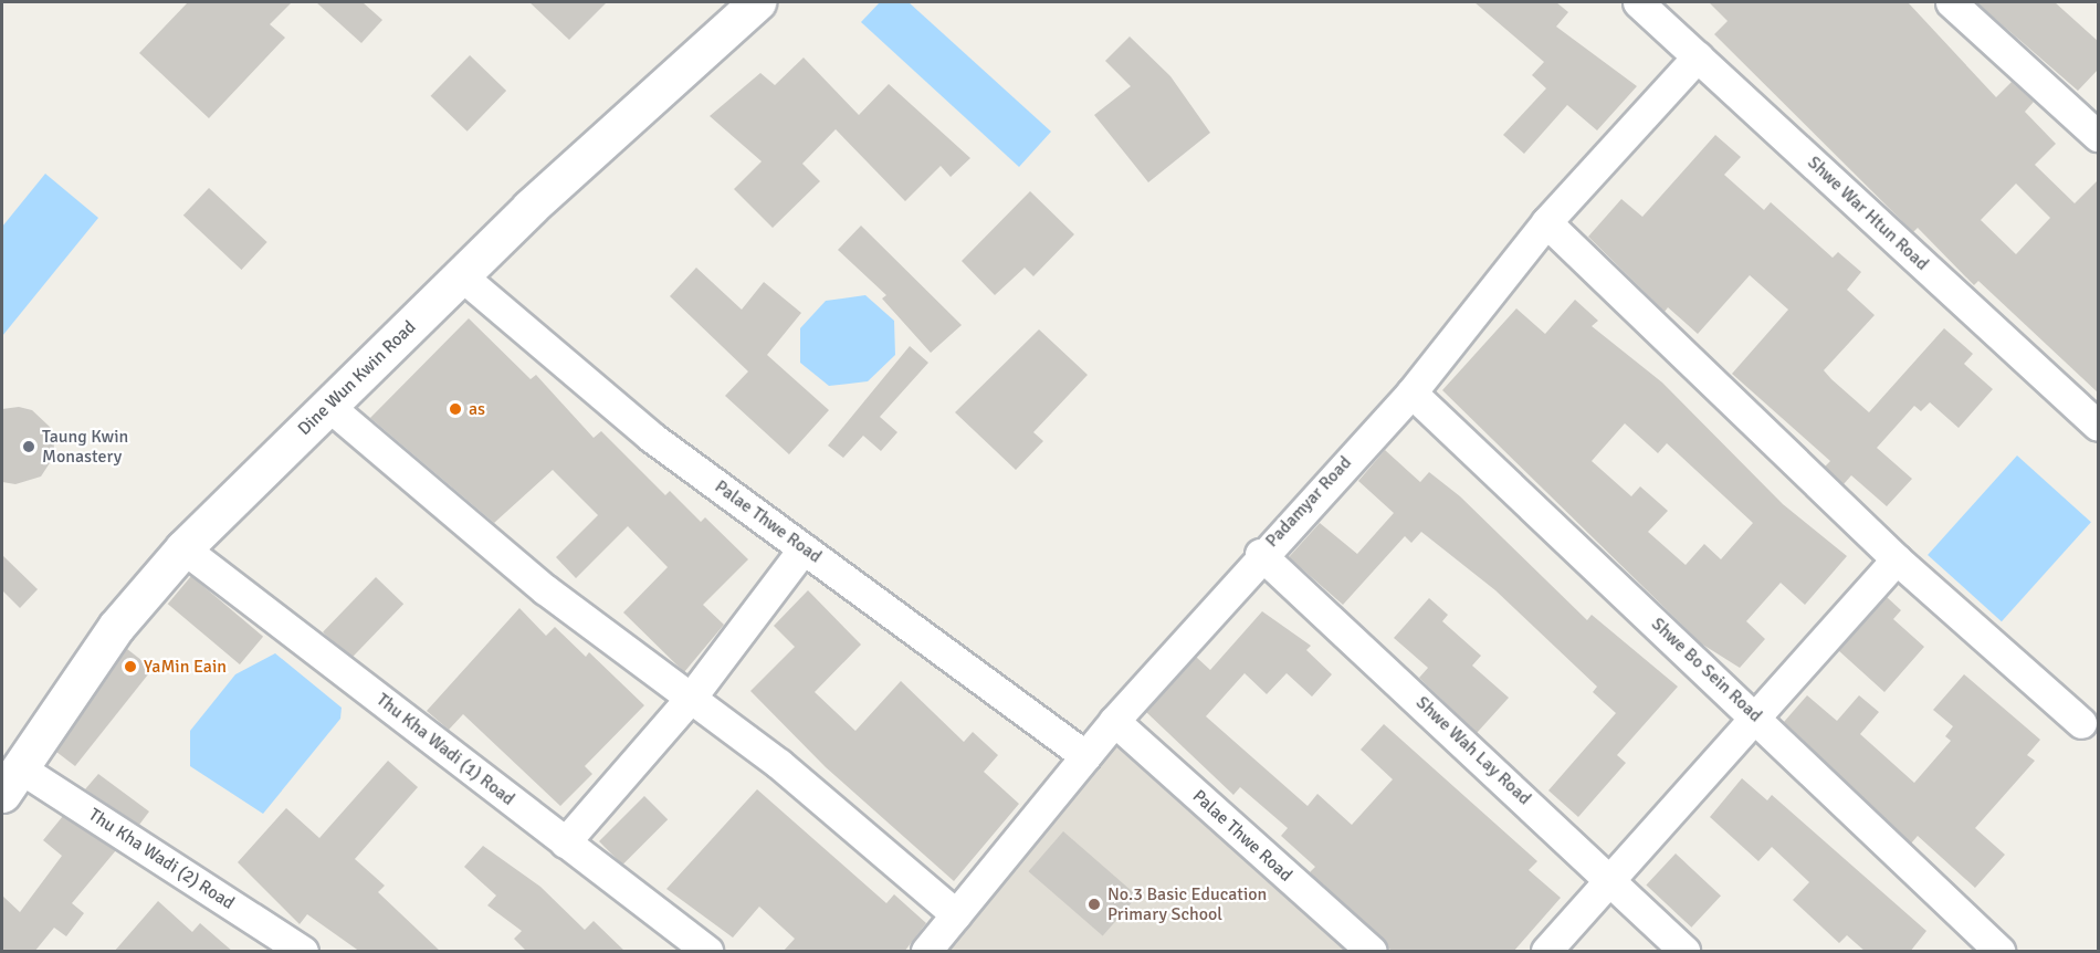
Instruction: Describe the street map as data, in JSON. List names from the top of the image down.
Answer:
{
  "streets": {
    "street": [
      "Shwe War Htun Road",
      "Dine Wun Kwin Road",
      "Padamyar Road",
      "Palae Thwe Road",
      "Shwe Bo Sein Road",
      "Thu Kha Wadi (1) Road",
      "Shwe Wah Lay Road",
      "Thu Kha Wadi (2) Road"
    ]
  },
  "crossings": [
    ["Shwe War Htun Road", "Padamyar Road"],
    ["Dine Wun Kwin Road", "Palae Thwe Road"],
    ["Dine Wun Kwin Road", "Thu Kha Wadi (1) Road"],
    ["Dine Wun Kwin Road", "Thu Kha Wadi (2) Road"],
    ["Padamyar Road", "Palae Thwe Road"],
    ["Padamyar Road", "Shwe Bo Sein Road"],
    ["Padamyar Road", "Shwe Wah Lay Road"]
  ],
  "places": [
    "as",
    "Taung Kwin Monastery",
    "YaMin Eain",
    "No.3 Basic Education Primary School"
  ]
}
